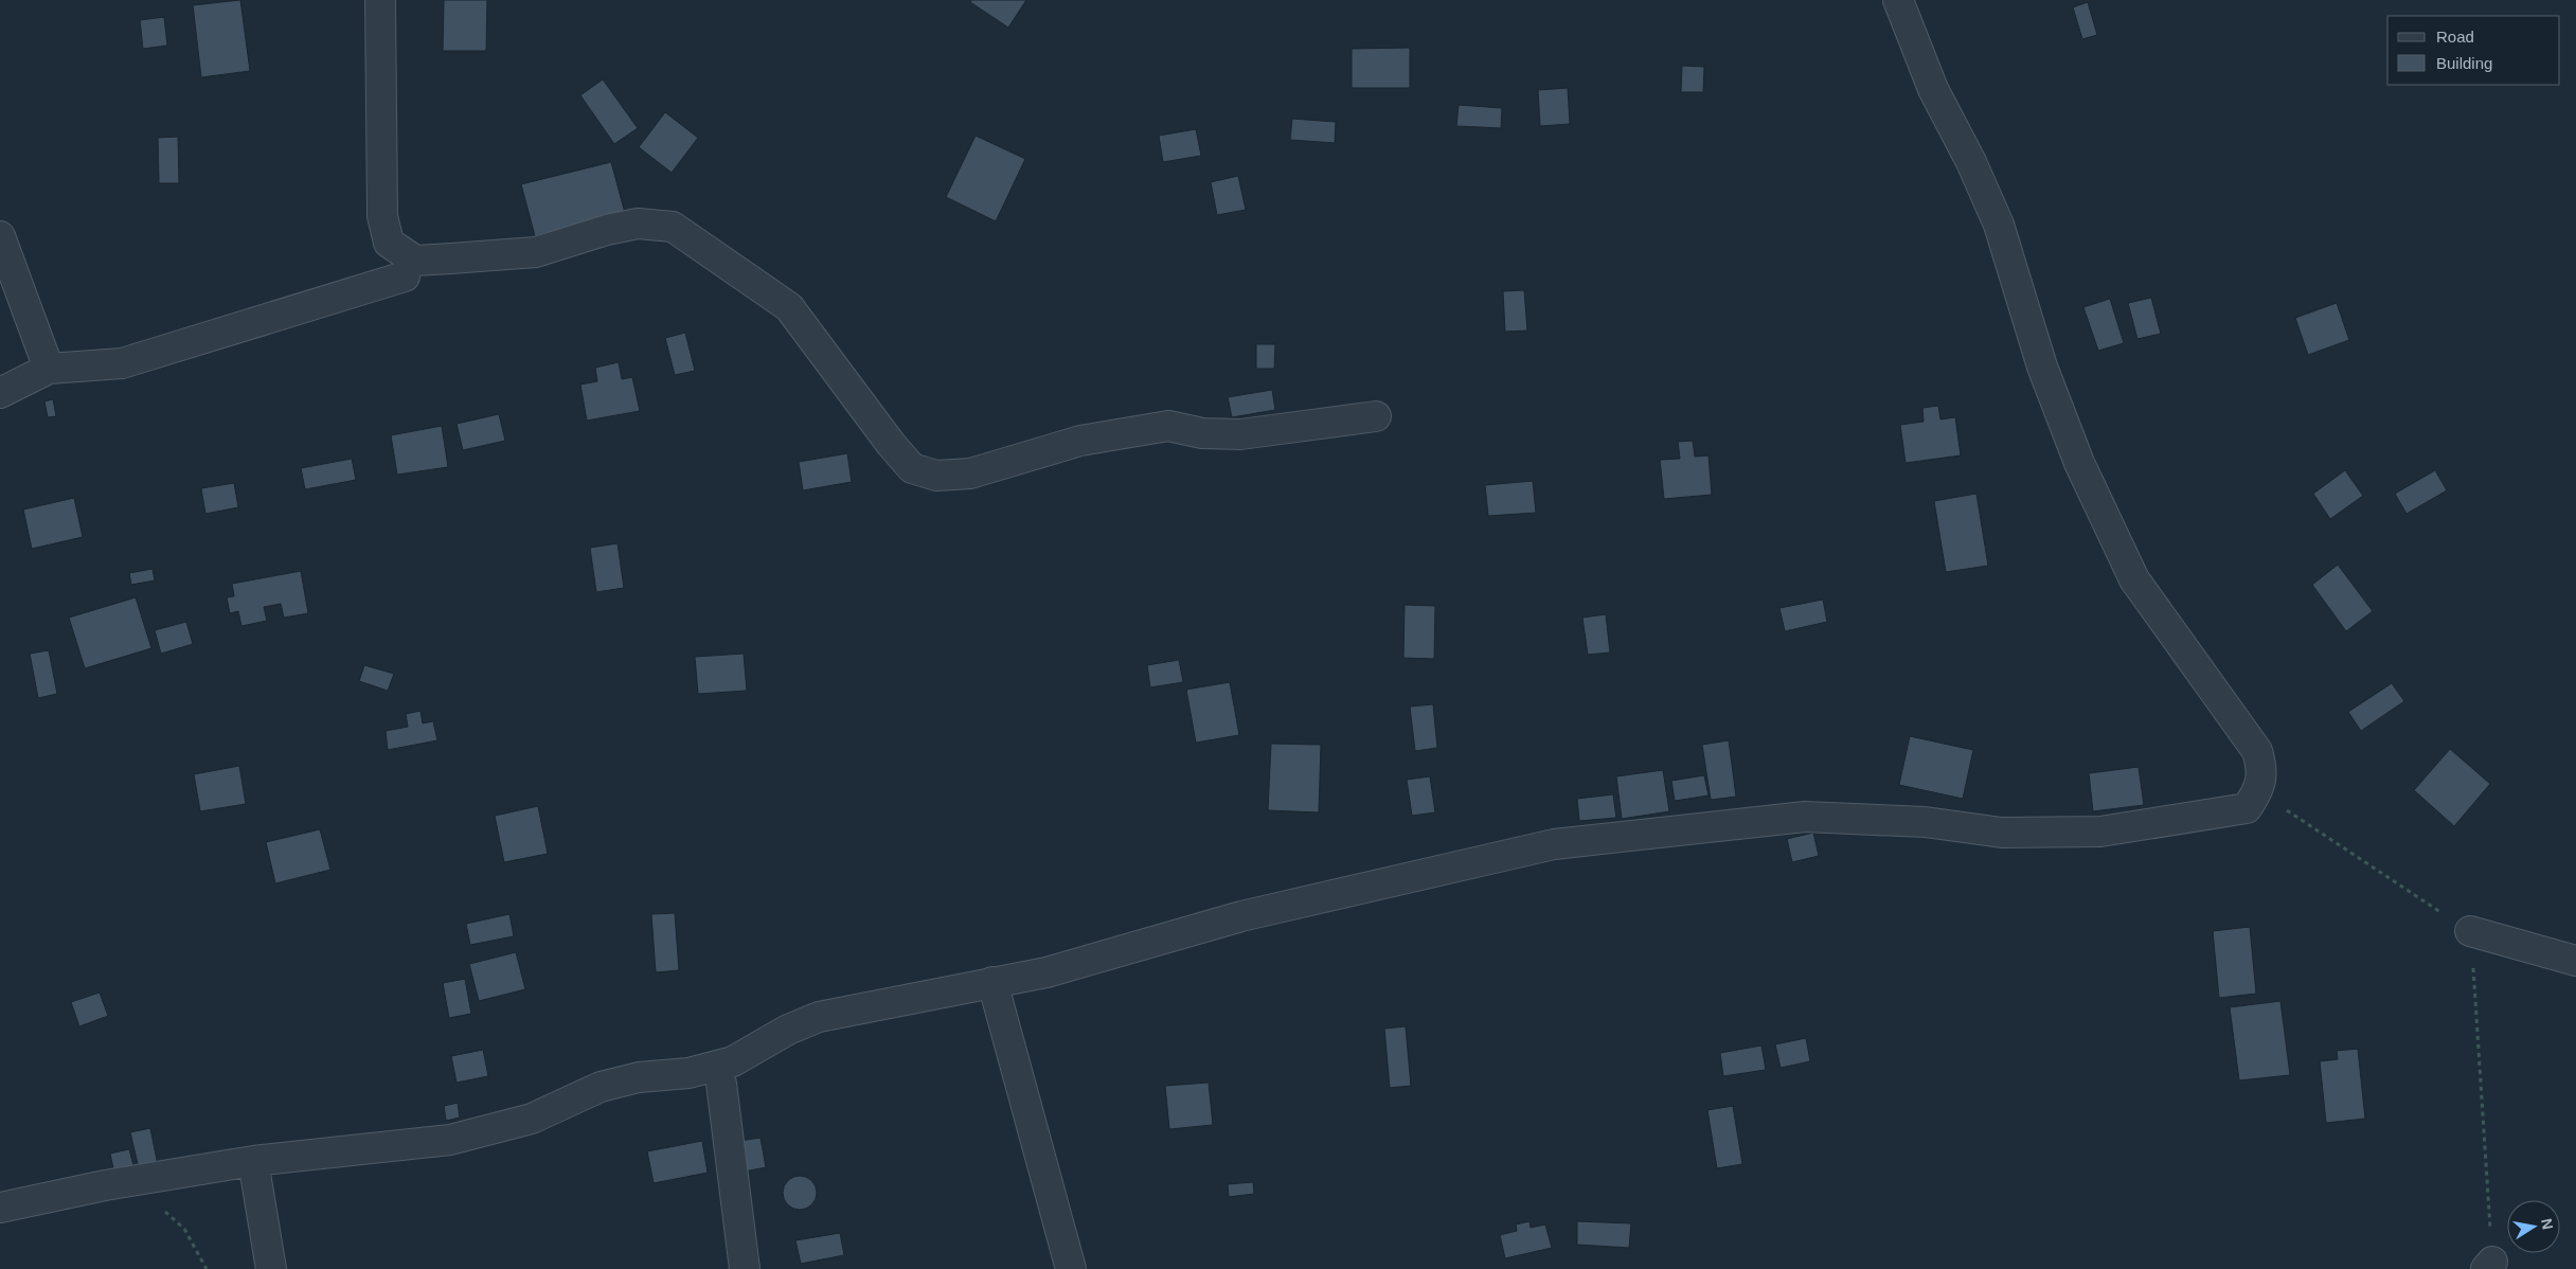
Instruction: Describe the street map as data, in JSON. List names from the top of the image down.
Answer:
{
  "legend": ["Road", "Building"],
  "north": "right"
}
